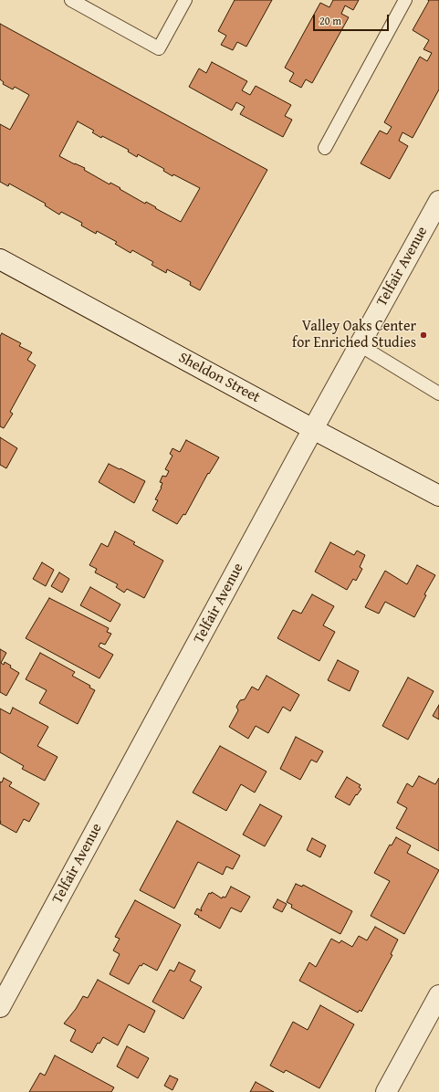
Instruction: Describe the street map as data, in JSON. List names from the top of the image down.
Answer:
{
  "streets": {
    "street": ["Telfair Avenue", "Sheldon Street"]
  },
  "crossings": [
    ["Telfair Avenue", "Sheldon Street"]
  ],
  "places": ["Valley Oaks Center for Enriched Studies"],
  "scale_bar": "20 m"
}
